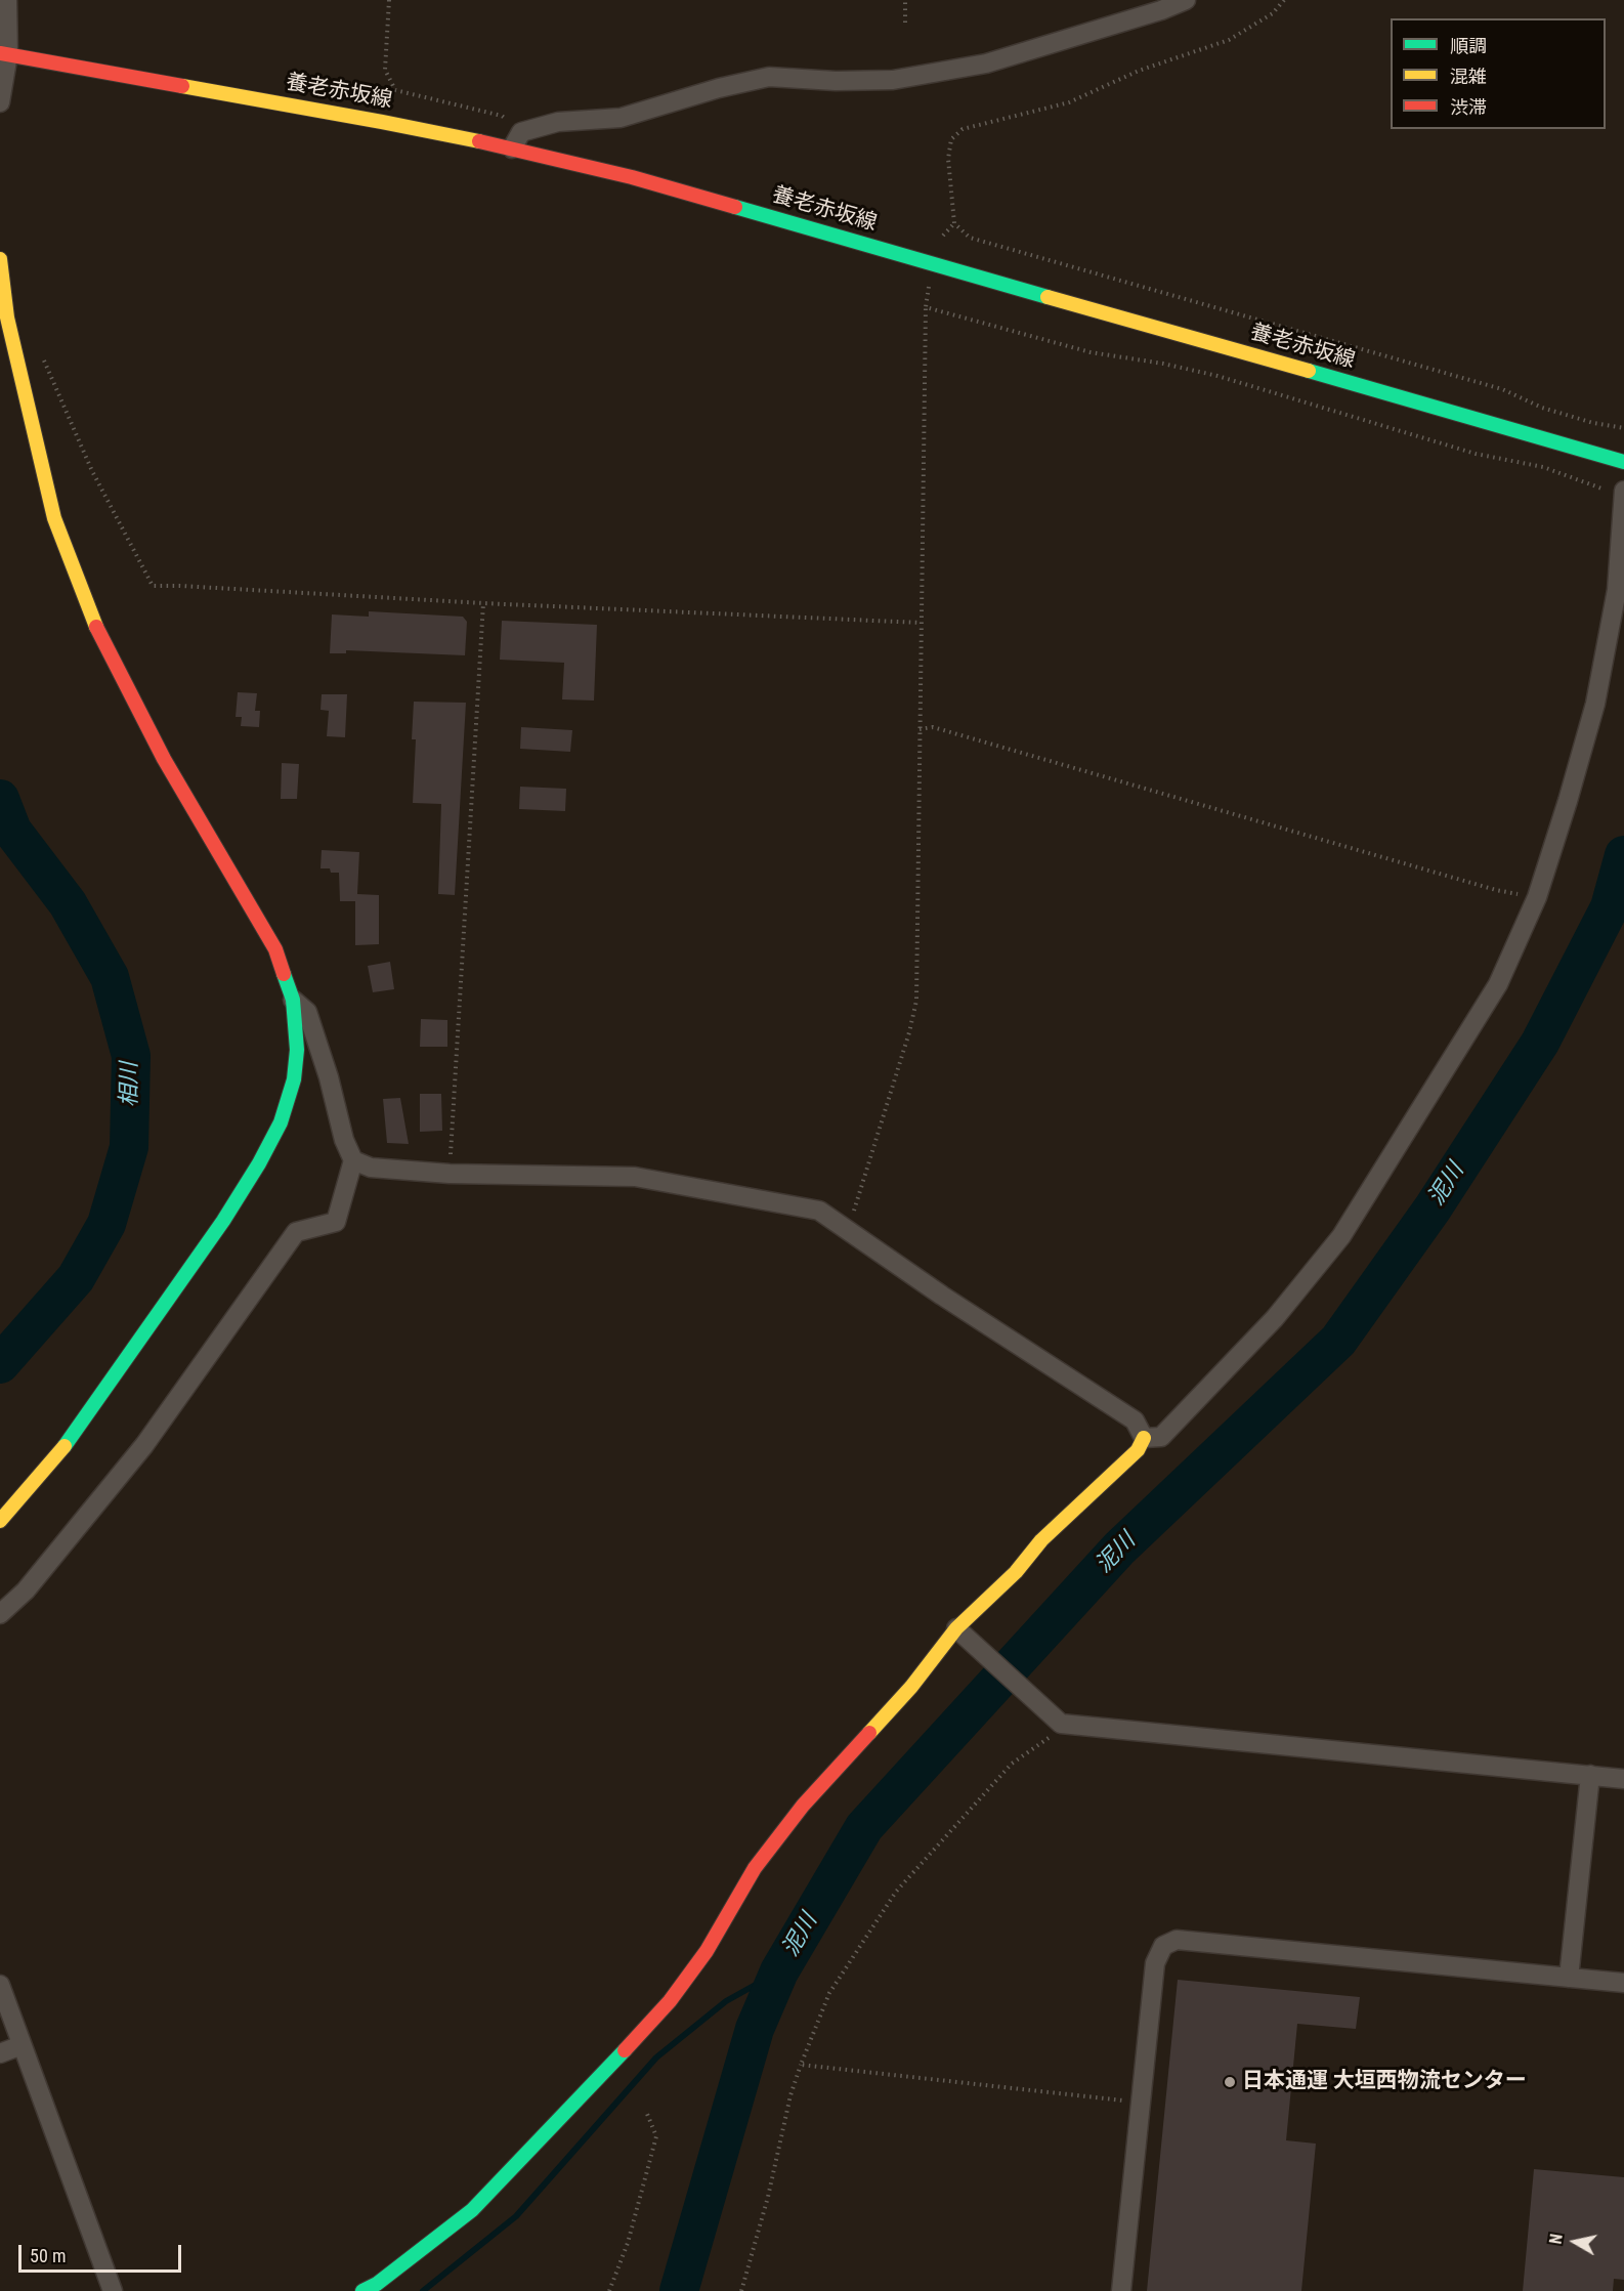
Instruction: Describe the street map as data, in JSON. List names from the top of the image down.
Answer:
{
  "streets": {
    "street": ["養老赤坂線"]
  },
  "water": ["相川", "泥川"],
  "places": ["日本通運 大垣西物流センター"],
  "legend": ["順調", "混雑", "渋滞"],
  "scale_bar": "50 m",
  "north": "left"
}
